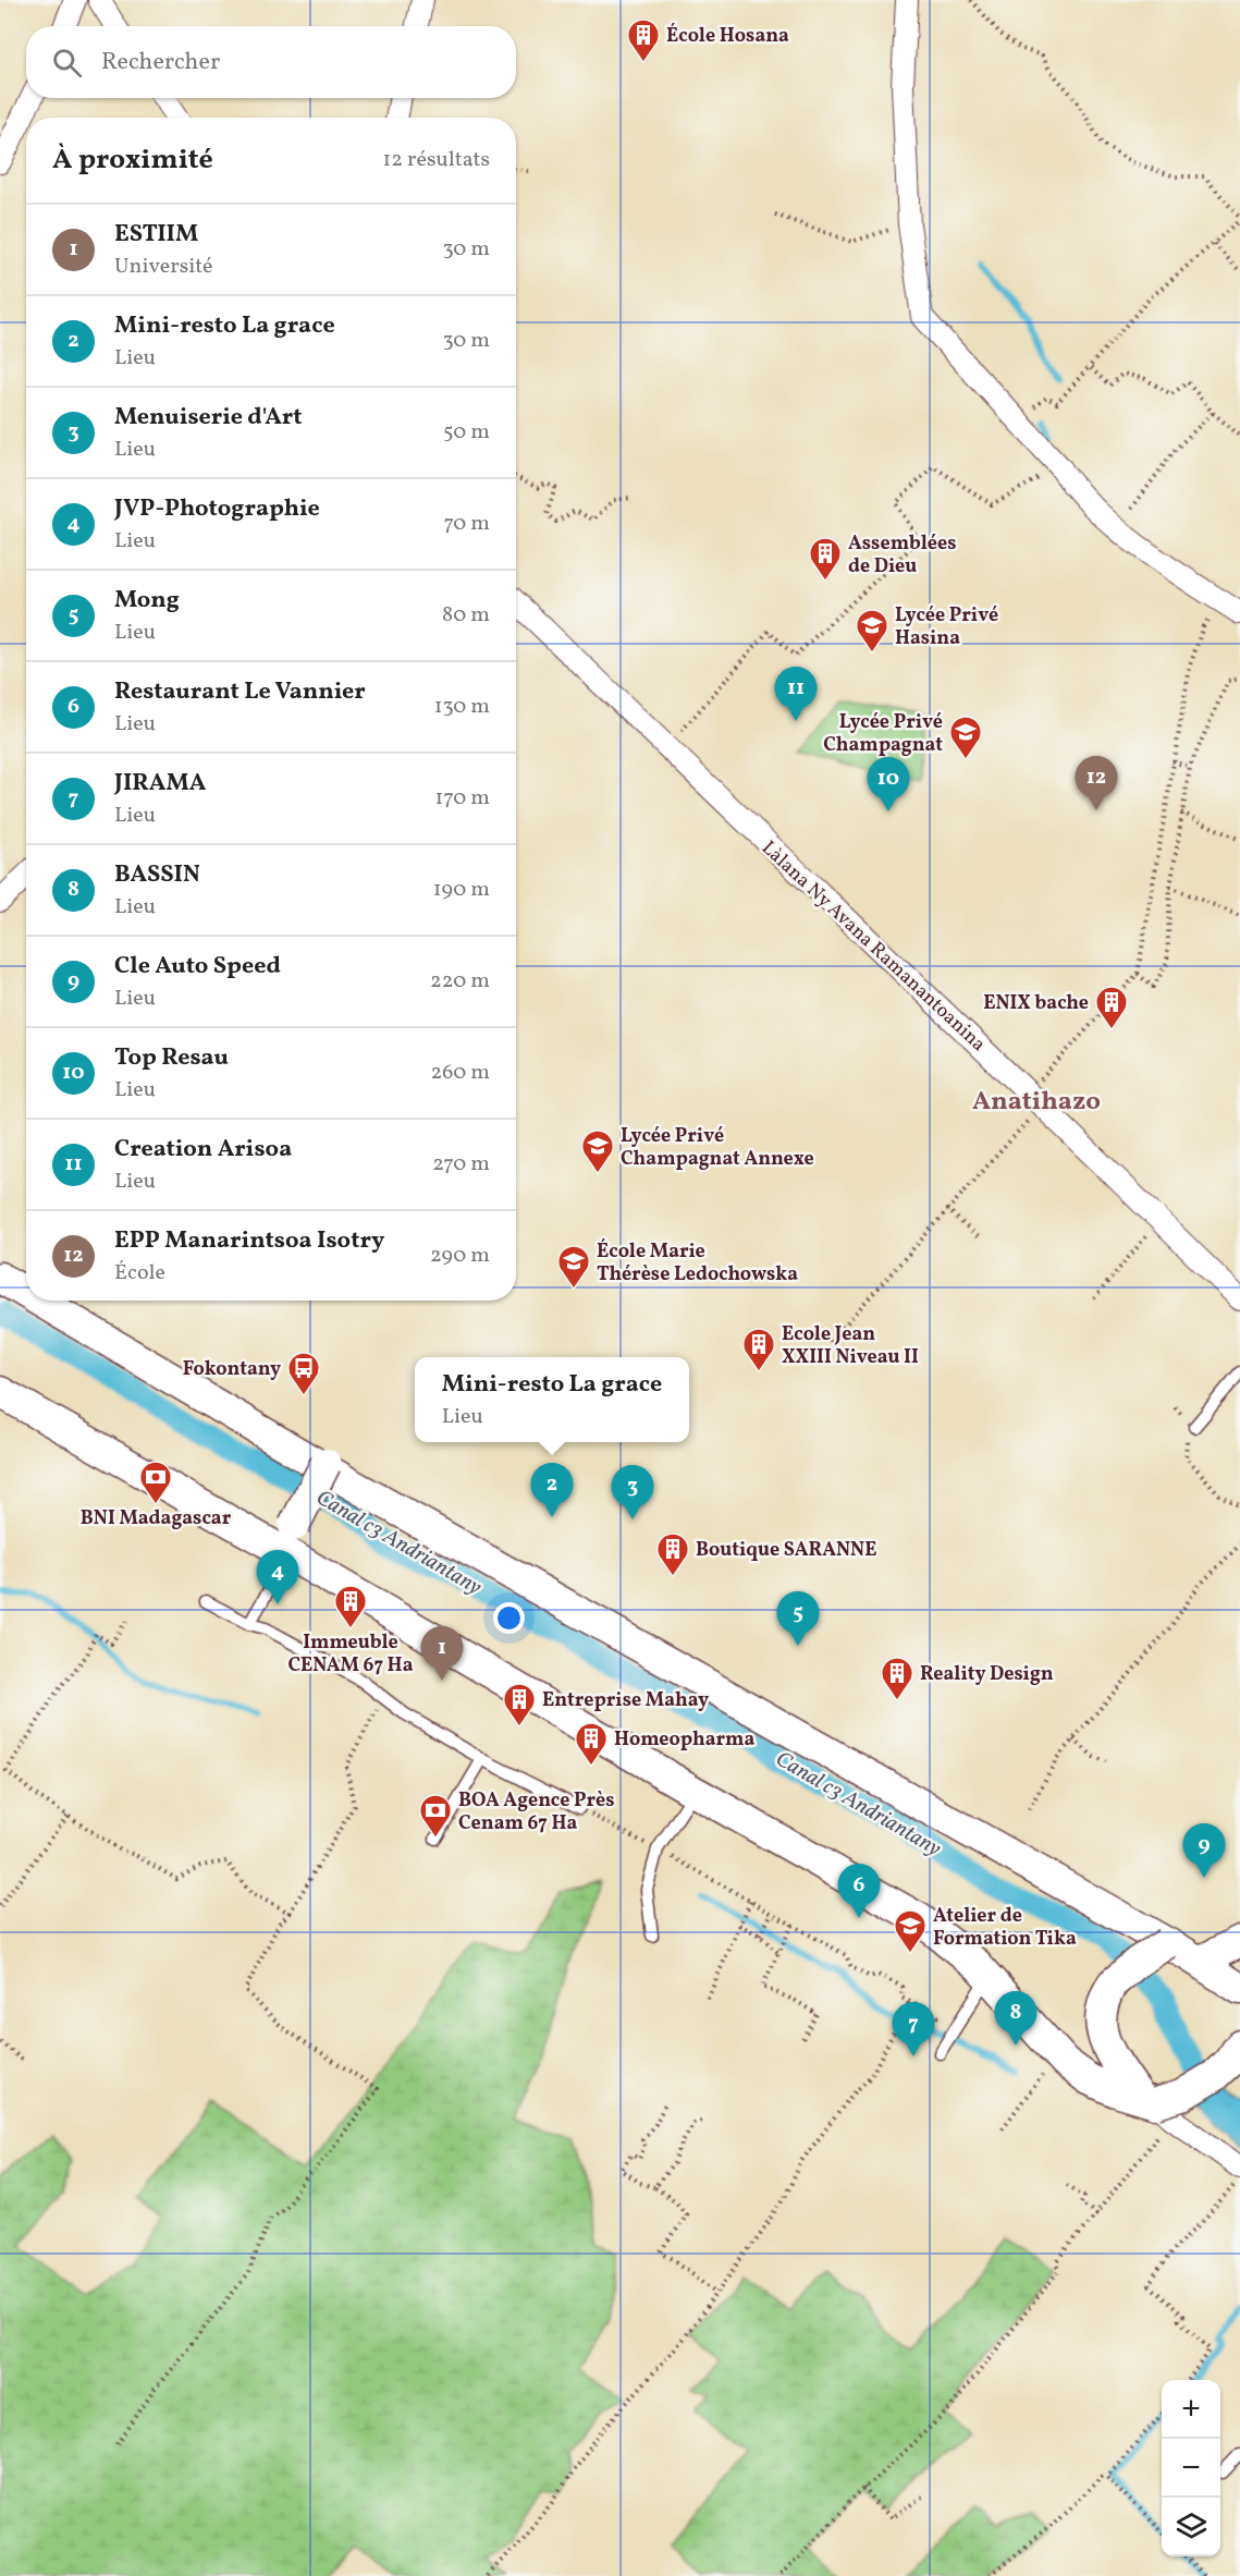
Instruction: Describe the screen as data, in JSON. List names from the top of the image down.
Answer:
{
  "streets": {
    "street": ["Làlana Ny Avana Ramanantoanina"]
  },
  "districts": ["Anatihazo"],
  "water": ["Canal c3 Andriantany"],
  "places": {
    "building": [
      "École Hosana",
      "Assemblées de Dieu",
      "ENIX bache",
      "Ecole Jean XXIII Niveau II",
      "Boutique SARANNE",
      "Immeuble CENAM 67 Ha",
      "Reality Design",
      "Entreprise Mahay",
      "Homeopharma"
    ],
    "school or university": [
      "Lycée Privé Hasina",
      "Lycée Privé Champagnat",
      "Lycée Privé Champagnat Annexe",
      "École Marie Thérèse Ledochowska",
      "Atelier de Formation Tika"
    ],
    "bus stop": ["Fokontany"],
    "bank": ["BNI Madagascar", "BOA Agence Près Cenam 67 Ha"]
  },
  "page": {
    "search": "Rechercher",
    "heading": ["À proximité", "12 résultats"],
    "list": [
      {
        "mark": "1",
        "name": "ESTIIM",
        "note": "Université",
        "value": "30 m"
      },
      {
        "mark": "2",
        "name": "Mini-resto La grace",
        "note": "Lieu",
        "value": "30 m"
      },
      {
        "mark": "3",
        "name": "Menuiserie d'Art",
        "note": "Lieu",
        "value": "50 m"
      },
      {
        "mark": "4",
        "name": "JVP-Photographie",
        "note": "Lieu",
        "value": "70 m"
      },
      {
        "mark": "5",
        "name": "Mong",
        "note": "Lieu",
        "value": "80 m"
      },
      {
        "mark": "6",
        "name": "Restaurant Le Vannier",
        "note": "Lieu",
        "value": "130 m"
      },
      {
        "mark": "7",
        "name": "JIRAMA",
        "note": "Lieu",
        "value": "170 m"
      },
      {
        "mark": "8",
        "name": "BASSIN",
        "note": "Lieu",
        "value": "190 m"
      },
      {
        "mark": "9",
        "name": "Cle Auto Speed",
        "note": "Lieu",
        "value": "220 m"
      },
      {
        "mark": "10",
        "name": "Top Resau",
        "note": "Lieu",
        "value": "260 m"
      },
      {
        "mark": "11",
        "name": "Creation Arisoa",
        "note": "Lieu",
        "value": "270 m"
      },
      {
        "mark": "12",
        "name": "EPP Manarintsoa Isotry",
        "note": "École",
        "value": "290 m"
      }
    ],
    "pins": [
      "11",
      "12",
      "10",
      "2",
      "3",
      "4",
      "5",
      "1",
      "9",
      "6",
      "8",
      "7"
    ],
    "popup": ["Mini-resto La grace", "Lieu"],
    "map_buttons": ["+", "−"]
  }
}
